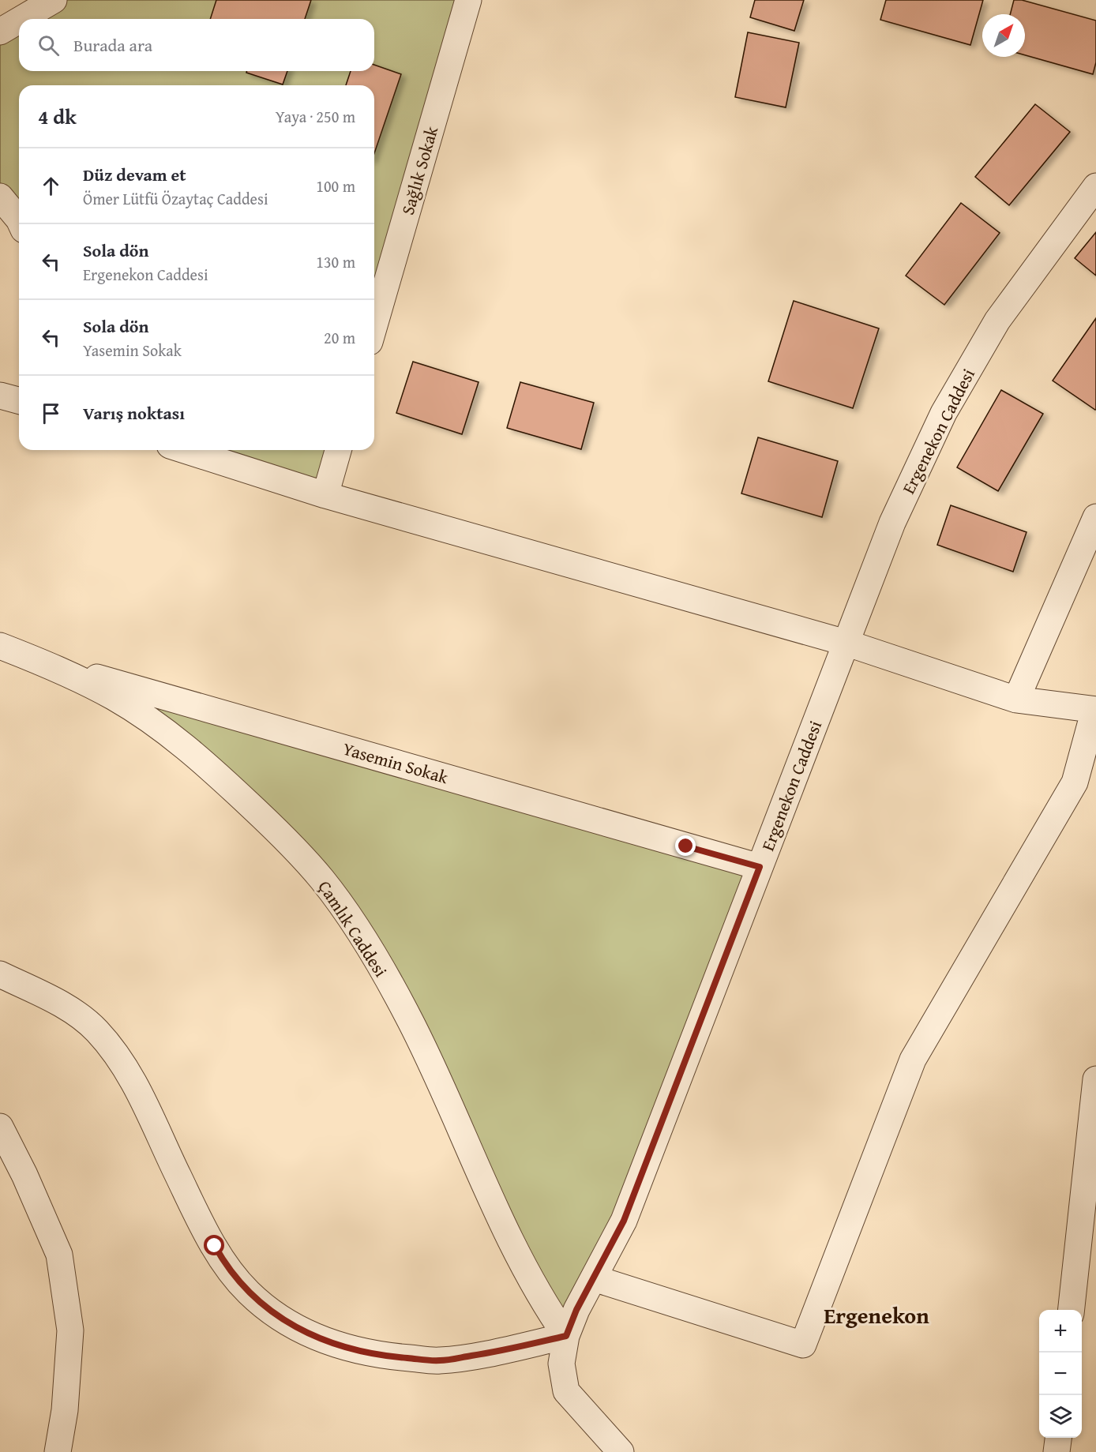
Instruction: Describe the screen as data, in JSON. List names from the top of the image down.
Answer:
{
  "streets": {
    "street": [
      "Sağlık Sokak",
      "Ergenekon Caddesi",
      "Yasemin Sokak",
      "Çamlık Caddesi"
    ]
  },
  "crossings": [
    ["Ergenekon Caddesi", "Yasemin Sokak"],
    ["Ergenekon Caddesi", "Çamlık Caddesi"],
    ["Yasemin Sokak", "Çamlık Caddesi"]
  ],
  "districts": ["Ergenekon"],
  "north": "top right",
  "page": {
    "search": "Burada ara",
    "heading": ["4 dk", "Yaya · 250 m"],
    "list": [
      ["Düz devam et", "Ömer Lütfü Özaytaç Caddesi", "100 m"],
      ["Sola dön", "Ergenekon Caddesi", "130 m"],
      ["Sola dön", "Yasemin Sokak", "20 m"],
      "Varış noktası"
    ],
    "map_buttons": ["+", "−"]
  }
}
